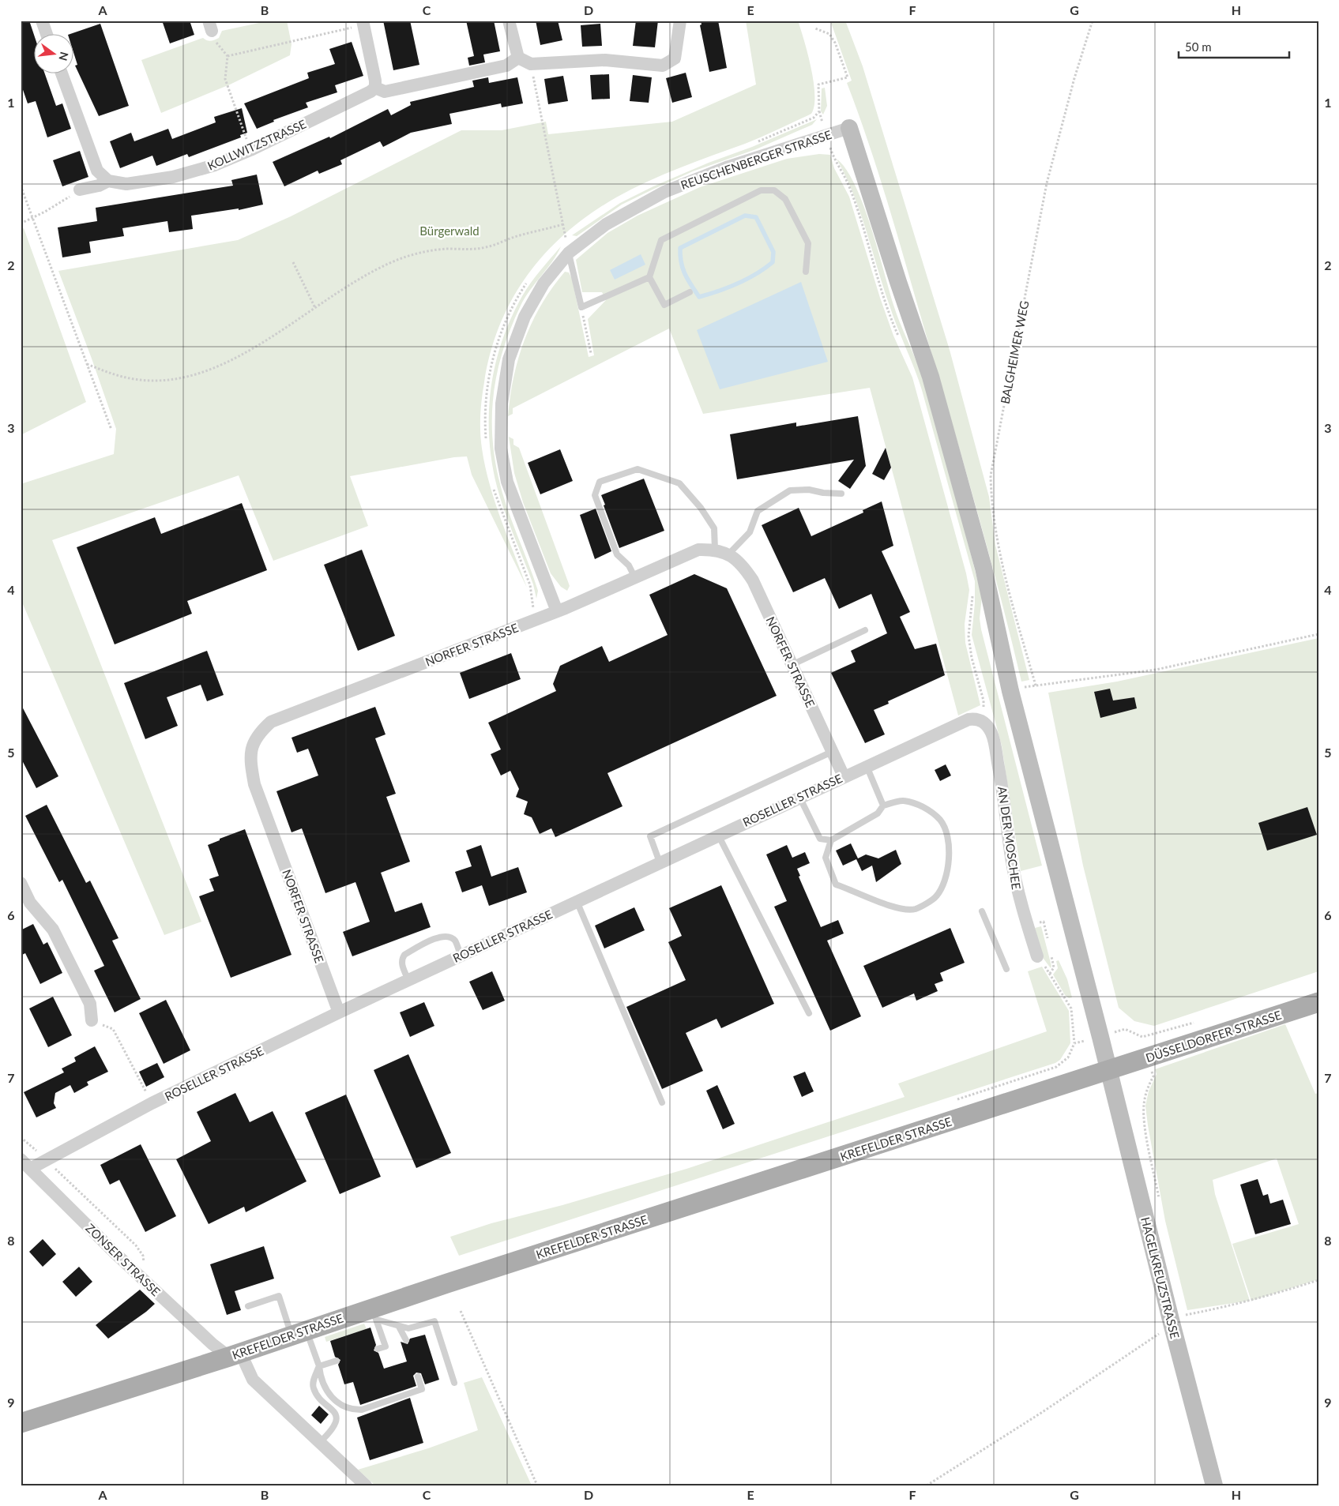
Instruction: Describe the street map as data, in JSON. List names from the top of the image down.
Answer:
{
  "streets": {
    "main road": ["DÜSSELDORFER STRASSE", "KREFELDER STRASSE", "HAGELKREUZSTRASSE"],
    "street": [
      "KOLLWITZSTRASSE",
      "REUSCHENBERGER STRASSE",
      "NORFER STRASSE",
      "ROSELLER STRASSE",
      "AN DER MOSCHEE",
      "ZONSER STRASSE"
    ],
    "path": ["BALGHEIMER WEG"]
  },
  "crossings": [
    ["REUSCHENBERGER STRASSE", "NORFER STRASSE"],
    ["REUSCHENBERGER STRASSE", "HAGELKREUZSTRASSE"],
    ["NORFER STRASSE", "ROSELLER STRASSE"],
    ["ROSELLER STRASSE", "AN DER MOSCHEE"],
    ["ROSELLER STRASSE", "ZONSER STRASSE"],
    ["DÜSSELDORFER STRASSE", "KREFELDER STRASSE"],
    ["DÜSSELDORFER STRASSE", "HAGELKREUZSTRASSE"],
    ["KREFELDER STRASSE", "ZONSER STRASSE"],
    ["KREFELDER STRASSE", "HAGELKREUZSTRASSE"]
  ],
  "parks": ["Bürgerwald"],
  "scale_bar": "50 m",
  "north": "right",
  "grid": {
    "columns": [
      "A",
      "B",
      "C",
      "D",
      "E",
      "F",
      "G",
      "H"
    ],
    "rows": [
      "1",
      "2",
      "3",
      "4",
      "5",
      "6",
      "7",
      "8",
      "9"
    ]
  }
}
